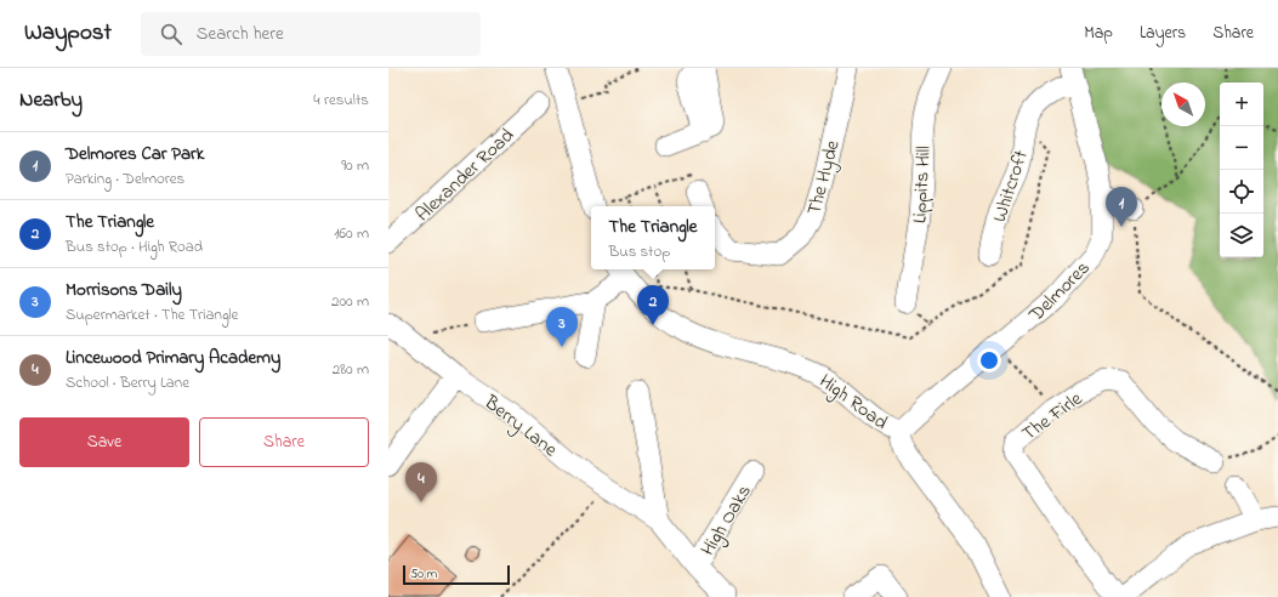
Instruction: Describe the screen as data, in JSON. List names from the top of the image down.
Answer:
{
  "streets": {
    "street": [
      "Alexander Road",
      "The Hyde",
      "Lippits Hill",
      "Whitcroft",
      "Delmores",
      "High Road",
      "The Firle",
      "Berry Lane",
      "High Oaks"
    ]
  },
  "crossings": [
    ["Whitcroft", "Delmores"],
    ["Delmores", "High Road"]
  ],
  "scale_bar": "50 m",
  "north": "top left",
  "page": {
    "header": "Waypost",
    "search": "Search here",
    "nav": ["Map", "Layers", "Share"],
    "heading": ["Nearby", "4 results"],
    "map_buttons": ["+", "−"],
    "list": [
      {
        "mark": "1",
        "name": "Delmores Car Park",
        "note": "Parking · Delmores",
        "value": "90 m"
      },
      {
        "mark": "2",
        "name": "The Triangle",
        "note": "Bus stop · High Road",
        "value": "160 m"
      },
      {
        "mark": "3",
        "name": "Morrisons Daily",
        "note": "Supermarket · The Triangle",
        "value": "200 m"
      },
      {
        "mark": "4",
        "name": "Lincewood Primary Academy",
        "note": "School · Berry Lane",
        "value": "280 m"
      }
    ],
    "pins": [
      "1",
      "2",
      "3",
      "4"
    ],
    "popup": ["The Triangle", "Bus stop"],
    "buttons": ["Save", "Share"],
    "scale": "50 m"
  }
}
